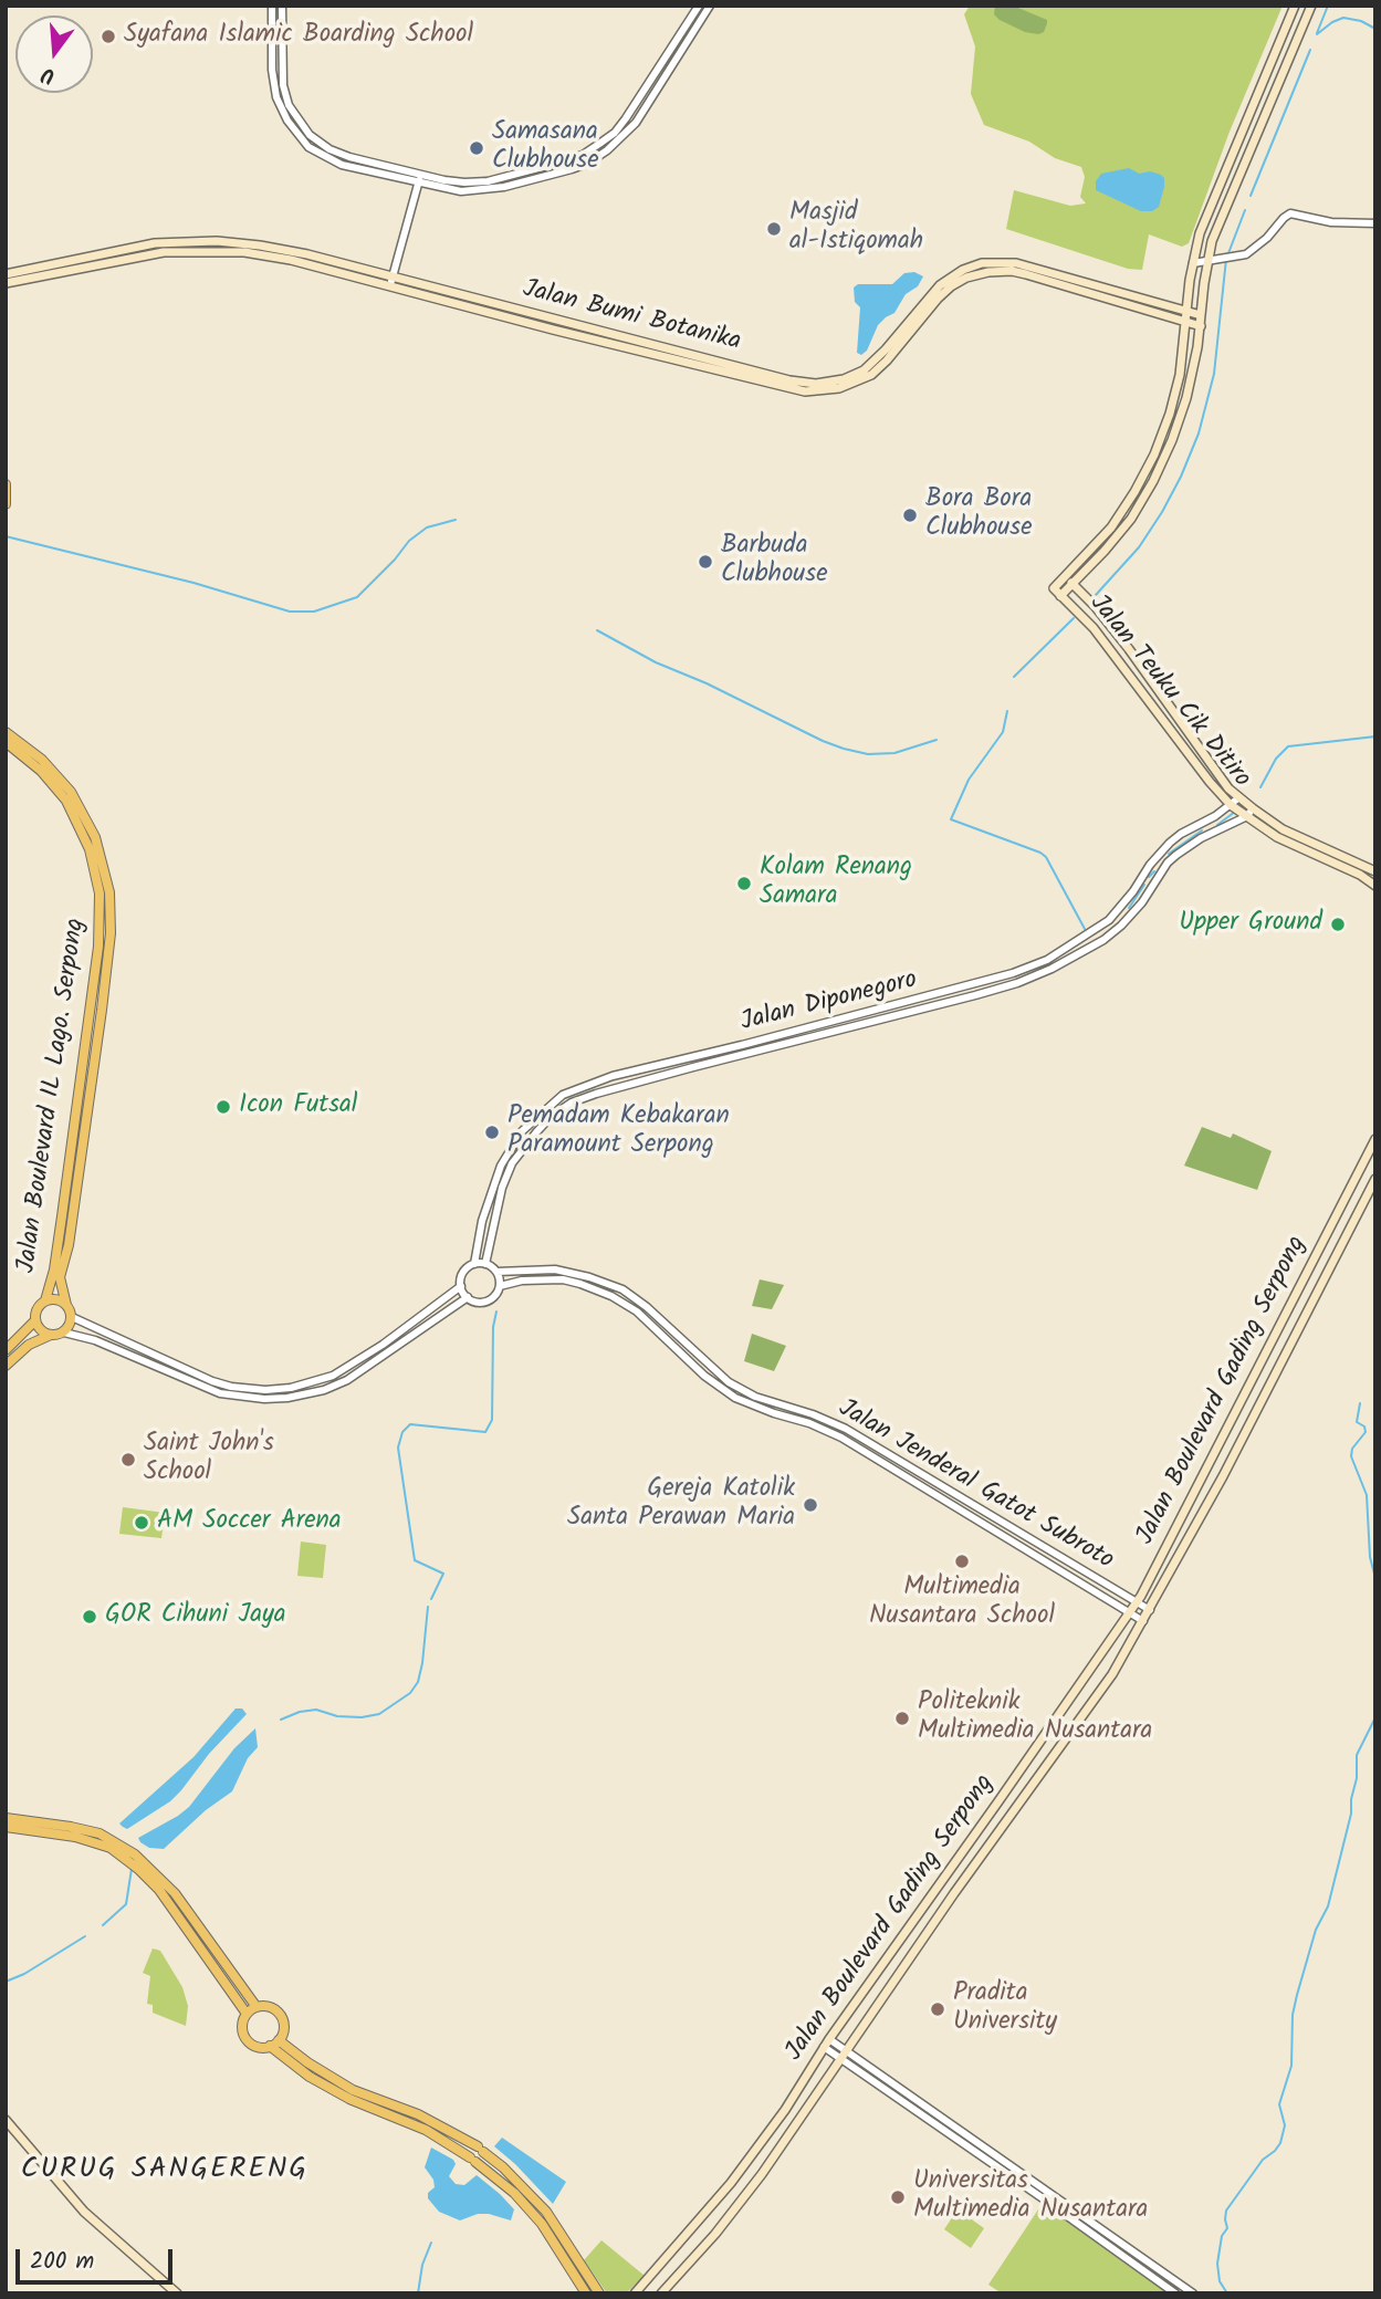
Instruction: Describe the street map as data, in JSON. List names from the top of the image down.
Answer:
{
  "streets": {
    "main road": [
      "Jalan Bumi Botanika",
      "Jalan Teuku Cik Ditiro",
      "Jalan Boulevard IL Lago. Serpong",
      "Jalan Boulevard Gading Serpong"
    ],
    "street": ["Jalan Diponegoro", "Jalan Jenderal Gatot Subroto"]
  },
  "crossings": [
    ["Jalan Teuku Cik Ditiro", "Jalan Diponegoro"],
    ["Jalan Diponegoro", "Jalan Jenderal Gatot Subroto"],
    ["Jalan Boulevard Gading Serpong", "Jalan Jenderal Gatot Subroto"]
  ],
  "districts": ["CURUG SANGERENG"],
  "places": [
    "Syafana Islamic Boarding School",
    "Samasana Clubhouse",
    "Masjid al-Istiqomah",
    "Bora Bora Clubhouse",
    "Barbuda Clubhouse",
    "Kolam Renang Samara",
    "Upper Ground",
    "Icon Futsal",
    "Pemadam Kebakaran Paramount Serpong",
    "Saint John's School",
    "Gereja Katolik Santa Perawan Maria",
    "AM Soccer Arena",
    "Multimedia Nusantara School",
    "GOR Cihuni Jaya",
    "Politeknik Multimedia Nusantara",
    "Pradita University",
    "Universitas Multimedia Nusantara"
  ],
  "scale_bar": "200 m",
  "north": "bottom"
}
